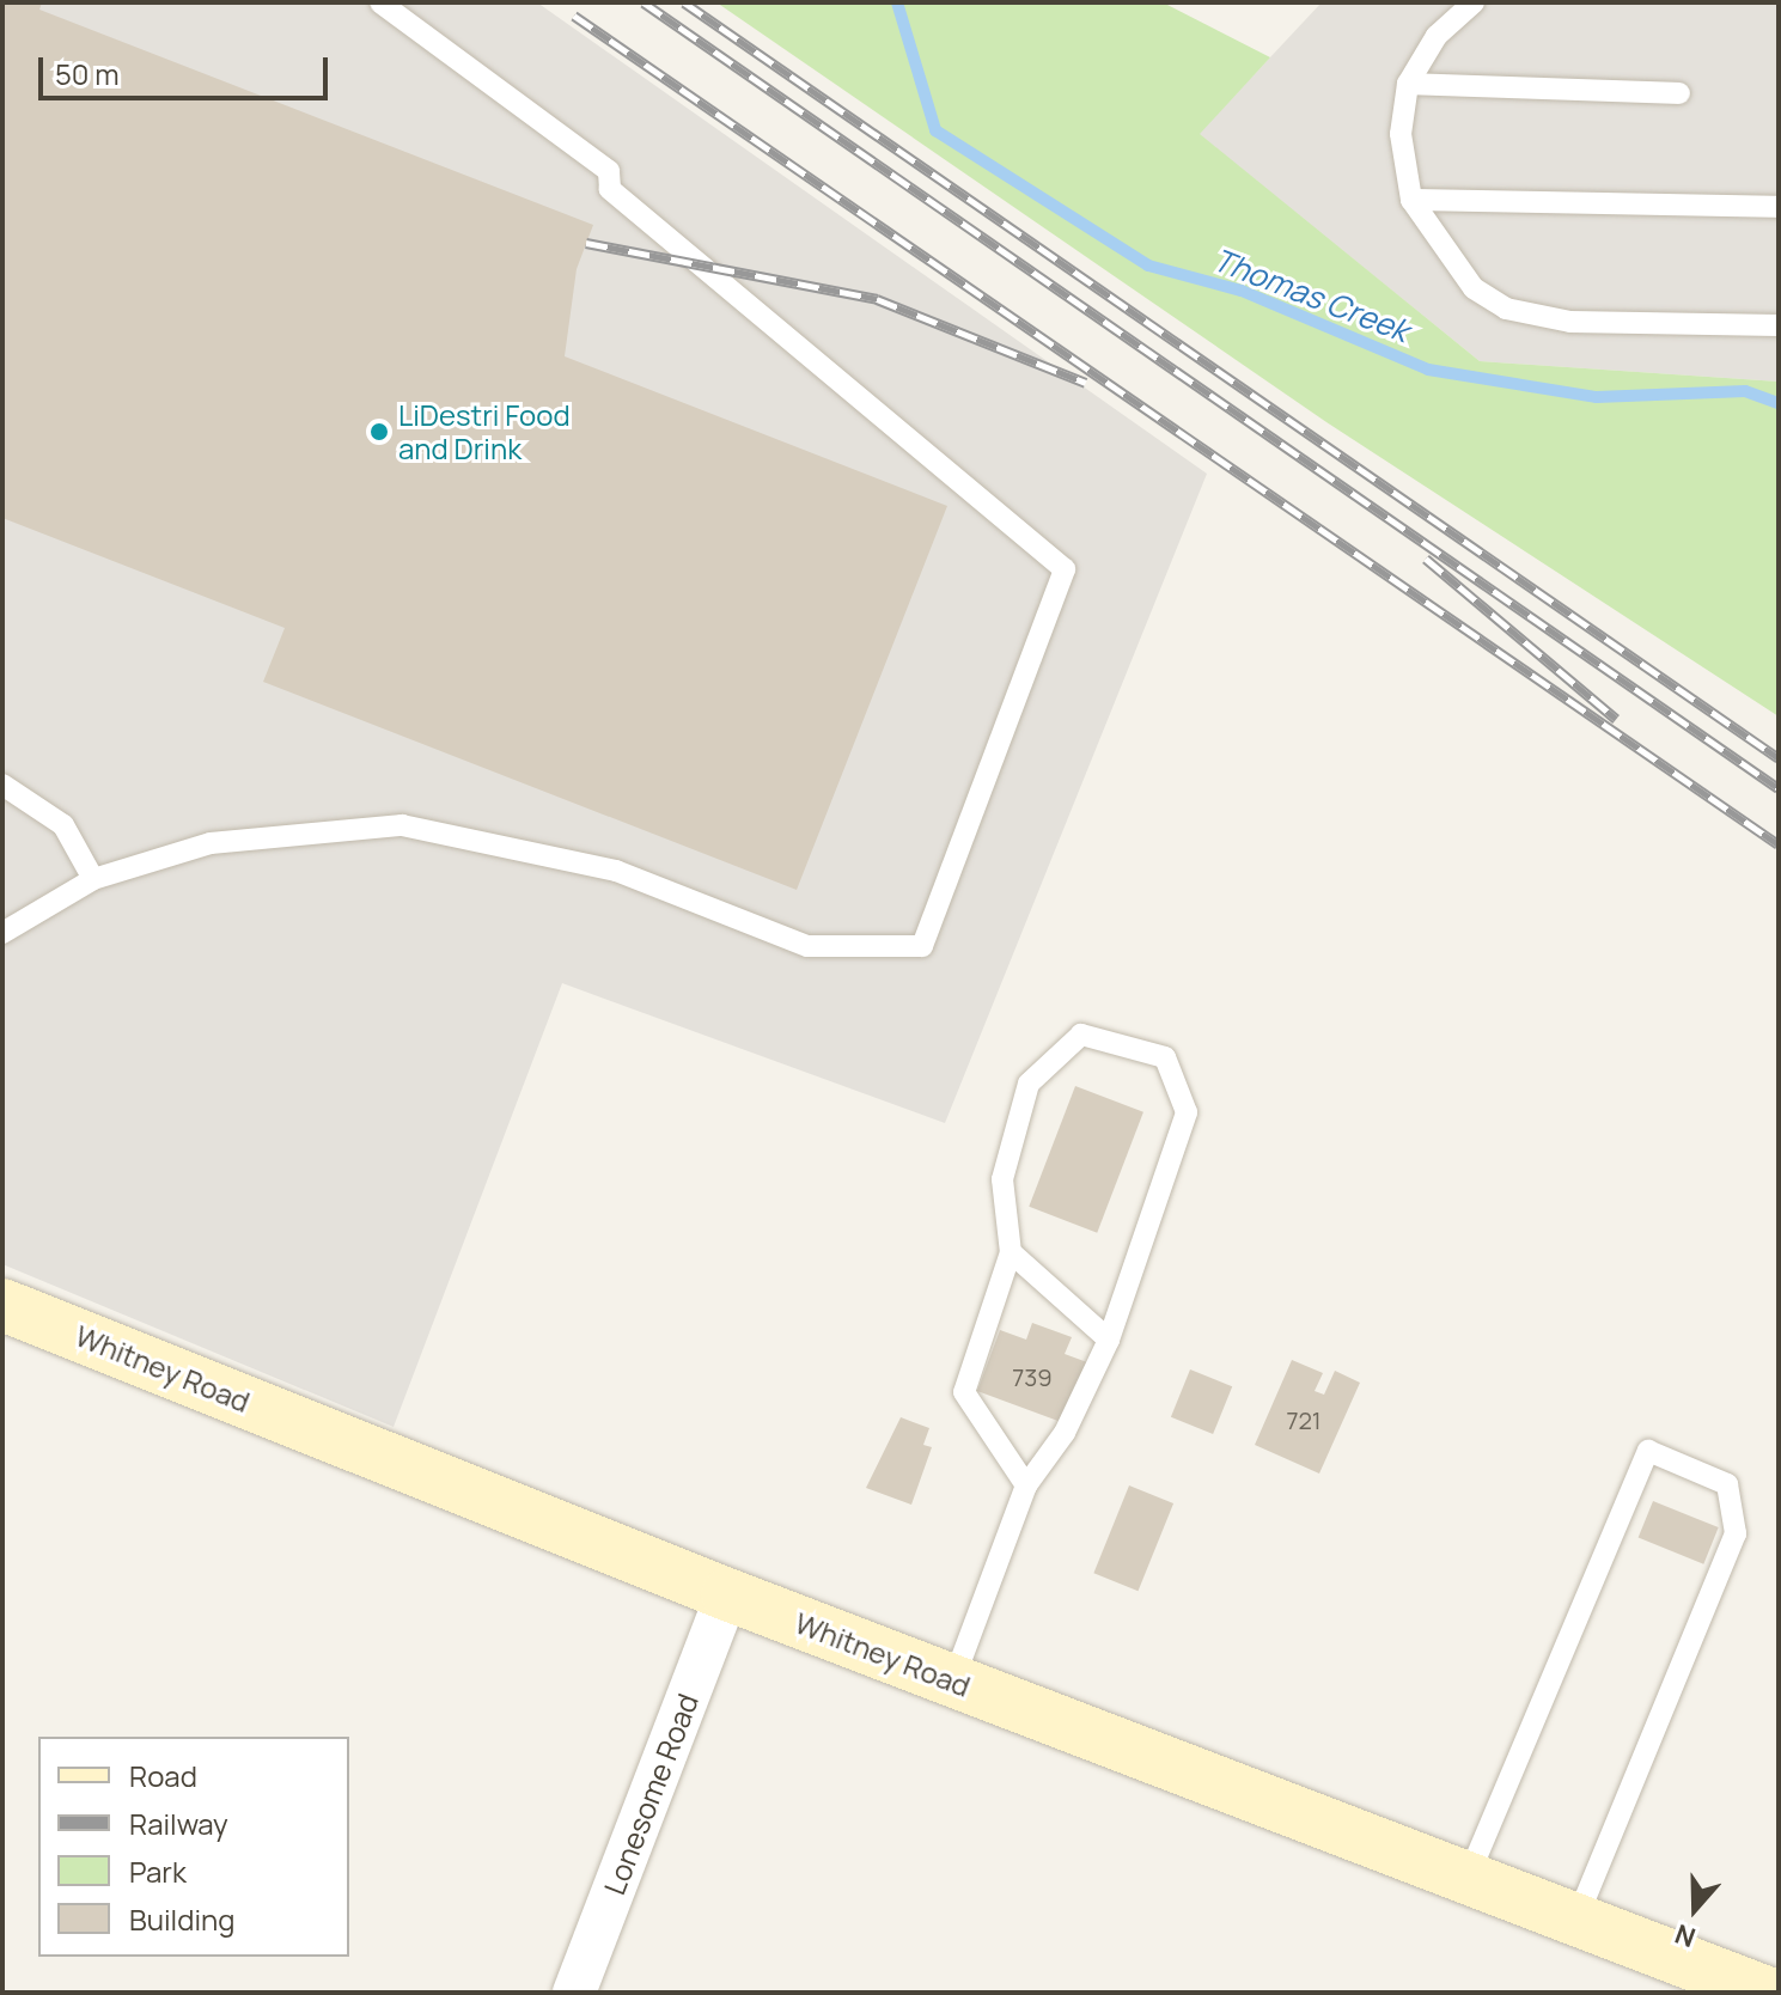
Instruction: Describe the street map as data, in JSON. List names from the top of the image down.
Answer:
{
  "streets": {
    "main road": ["Whitney Road"],
    "street": ["Lonesome Road"]
  },
  "crossings": [
    ["Whitney Road", "Lonesome Road"]
  ],
  "water": ["Thomas Creek"],
  "places": ["LiDestri Food and Drink"],
  "house_numbers": ["739", "721"],
  "legend": [
    "Road",
    "Railway",
    "Park",
    "Building"
  ],
  "scale_bar": "50 m",
  "north": "bottom"
}
